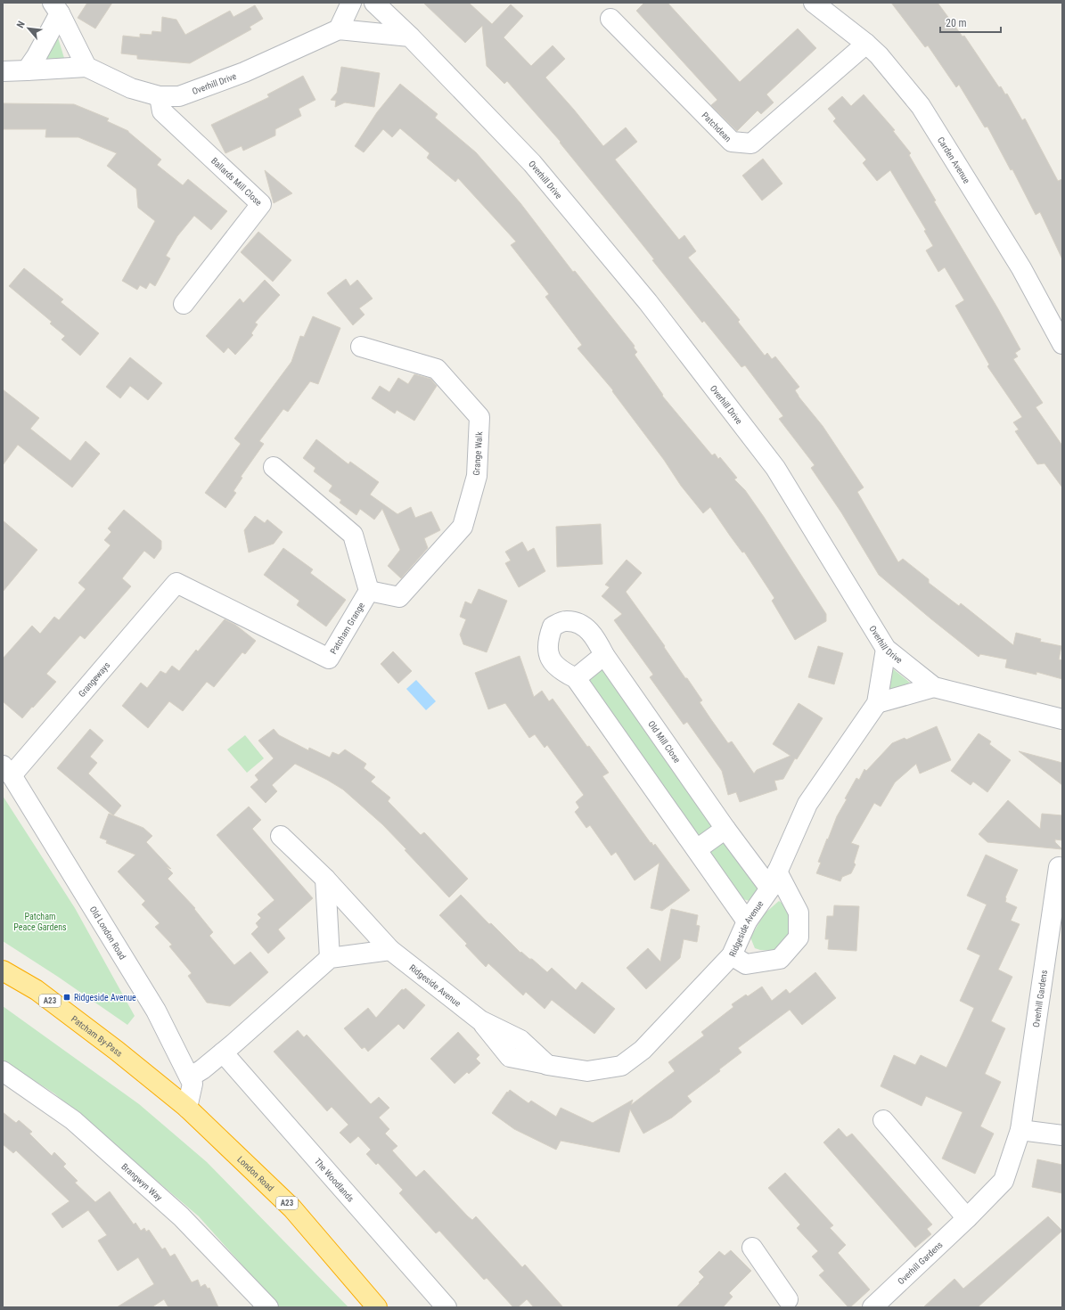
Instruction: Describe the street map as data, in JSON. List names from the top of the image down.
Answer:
{
  "streets": {
    "highway": ["A23", "Patcham By-Pass", "London Road"],
    "street": [
      "Overhill Drive",
      "Patchdean",
      "Carden Avenue",
      "Ballards Mill Close",
      "Grange Walk",
      "Patcham Grange",
      "Grangeways",
      "Old Mill Close",
      "Ridgeside Avenue",
      "Old London Road",
      "Overhill Gardens",
      "The Woodlands",
      "Brangwyn Way"
    ]
  },
  "crossings": [
    ["Overhill Drive", "Ballards Mill Close"],
    ["Overhill Drive", "Ridgeside Avenue"],
    ["Patchdean", "Carden Avenue"],
    ["Grange Walk", "Patcham Grange"],
    ["Patcham Grange", "Grangeways"],
    ["Grangeways", "Old London Road"],
    ["Old Mill Close", "Ridgeside Avenue"],
    ["Old London Road", "Patcham By-Pass"],
    ["Old London Road", "London Road"],
    ["Patcham By-Pass", "London Road"]
  ],
  "parks": ["Patcham Peace Gardens"],
  "places": {
    "transit": ["Ridgeside Avenue"]
  },
  "scale_bar": "20 m",
  "north": "top left"
}
